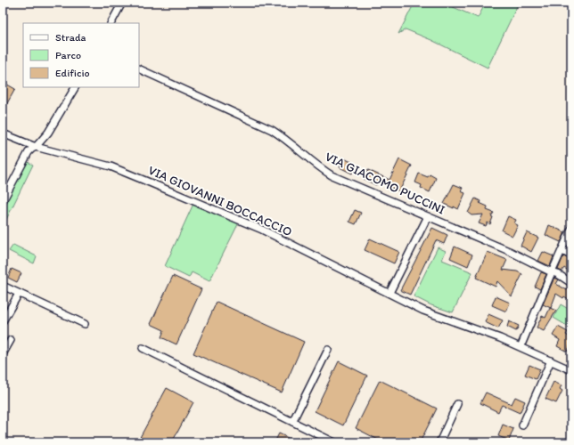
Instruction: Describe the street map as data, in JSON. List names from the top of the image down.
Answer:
{
  "streets": {
    "street": ["VIA GIACOMO PUCCINI", "VIA GIOVANNI BOCCACCIO"]
  },
  "legend": ["Strada", "Parco", "Edificio"]
}
